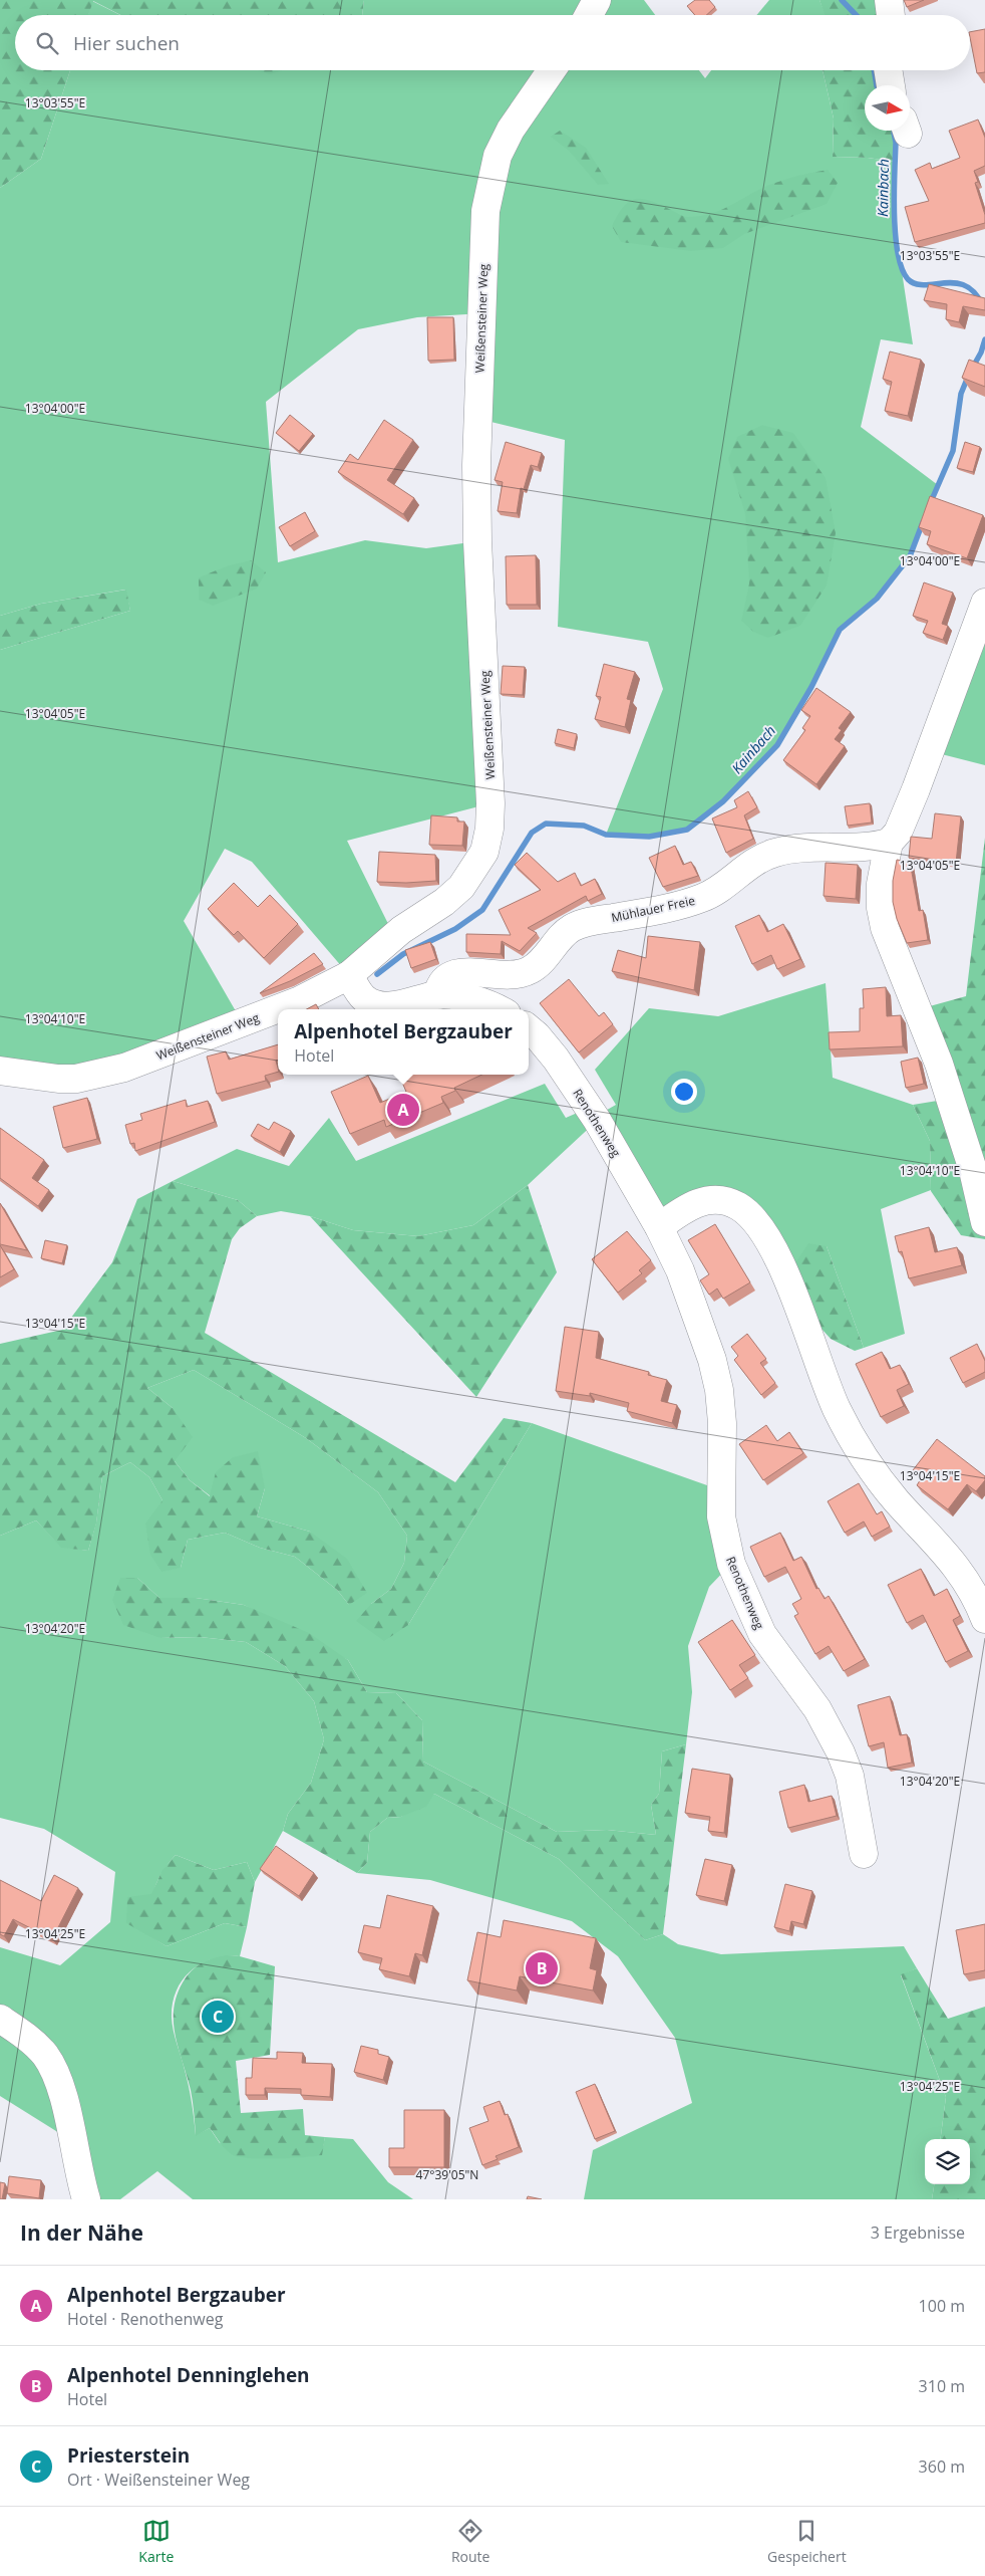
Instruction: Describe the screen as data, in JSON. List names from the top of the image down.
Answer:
{
  "streets": {
    "street": ["Weißensteiner Weg", "Mühlauer Freie", "Renothenweg"]
  },
  "water": ["Kainbach"],
  "north": "right",
  "page": {
    "search": "Hier suchen",
    "popup": ["Alpenhotel Bergzauber", "Hotel"],
    "pins": ["A", "B", "C"],
    "heading": ["In der Nähe", "3 Ergebnisse"],
    "list": [
      {
        "mark": "A",
        "name": "Alpenhotel Bergzauber",
        "note": "Hotel · Renothenweg",
        "value": "100 m"
      },
      {
        "mark": "B",
        "name": "Alpenhotel Denninglehen",
        "note": "Hotel",
        "value": "310 m"
      },
      {
        "mark": "C",
        "name": "Priesterstein",
        "note": "Ort · Weißensteiner Weg",
        "value": "360 m"
      }
    ],
    "nav": ["Karte", "Route", "Gespeichert"]
  },
  "coordinates": [
    "13°03'55\"E",
    "13°04'00\"E",
    "13°04'05\"E",
    "13°04'10\"E",
    "13°04'15\"E",
    "13°04'20\"E",
    "13°04'25\"E",
    "47°39'05\"N"
  ]
}
